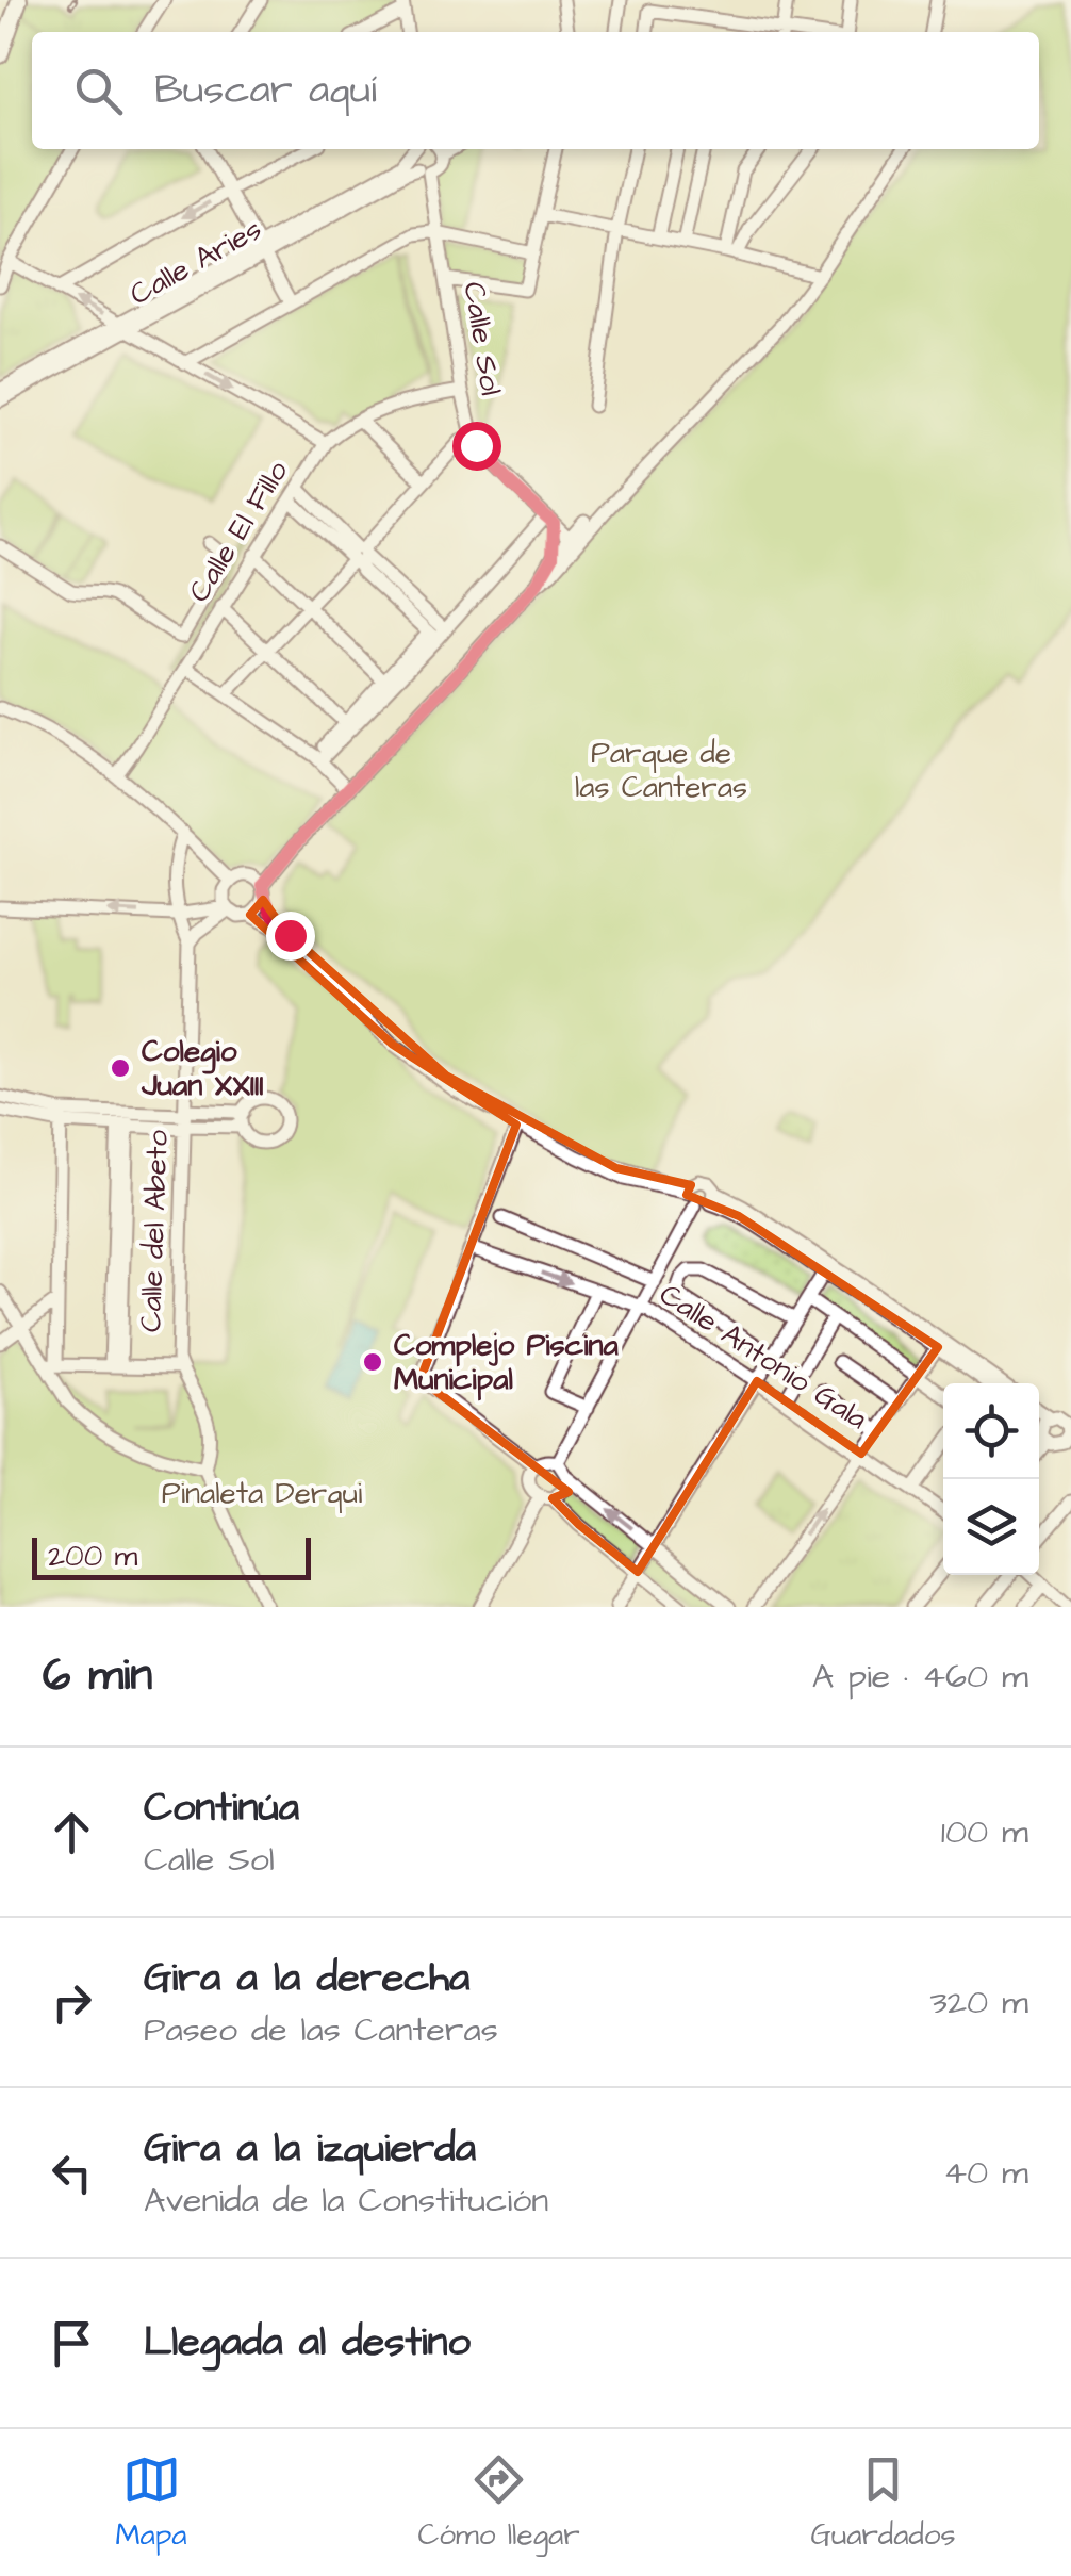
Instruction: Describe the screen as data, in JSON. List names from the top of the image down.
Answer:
{
  "streets": {
    "street": [
      "Calle Aries",
      "Calle Sol",
      "Calle El Fillo",
      "Calle del Abeto",
      "Calle Antonio Gala"
    ]
  },
  "crossings": [
    ["Calle Aries", "Calle Sol"],
    ["Calle Sol", "Calle El Fillo"]
  ],
  "parks": ["Parque de las Canteras", "Pinaleta Derqui"],
  "places": ["Colegio Juan XXIII", "Complejo Piscina Municipal"],
  "scale_bar": "200 m",
  "page": {
    "search": "Buscar aquí",
    "scale": "200 m",
    "heading": ["6 min", "A pie · 460 m"],
    "list": [
      ["Continúa", "Calle Sol", "100 m"],
      ["Gira a la derecha", "Paseo de las Canteras", "320 m"],
      ["Gira a la izquierda", "Avenida de la Constitución", "40 m"],
      "Llegada al destino"
    ],
    "nav": ["Mapa", "Cómo llegar", "Guardados"]
  }
}
